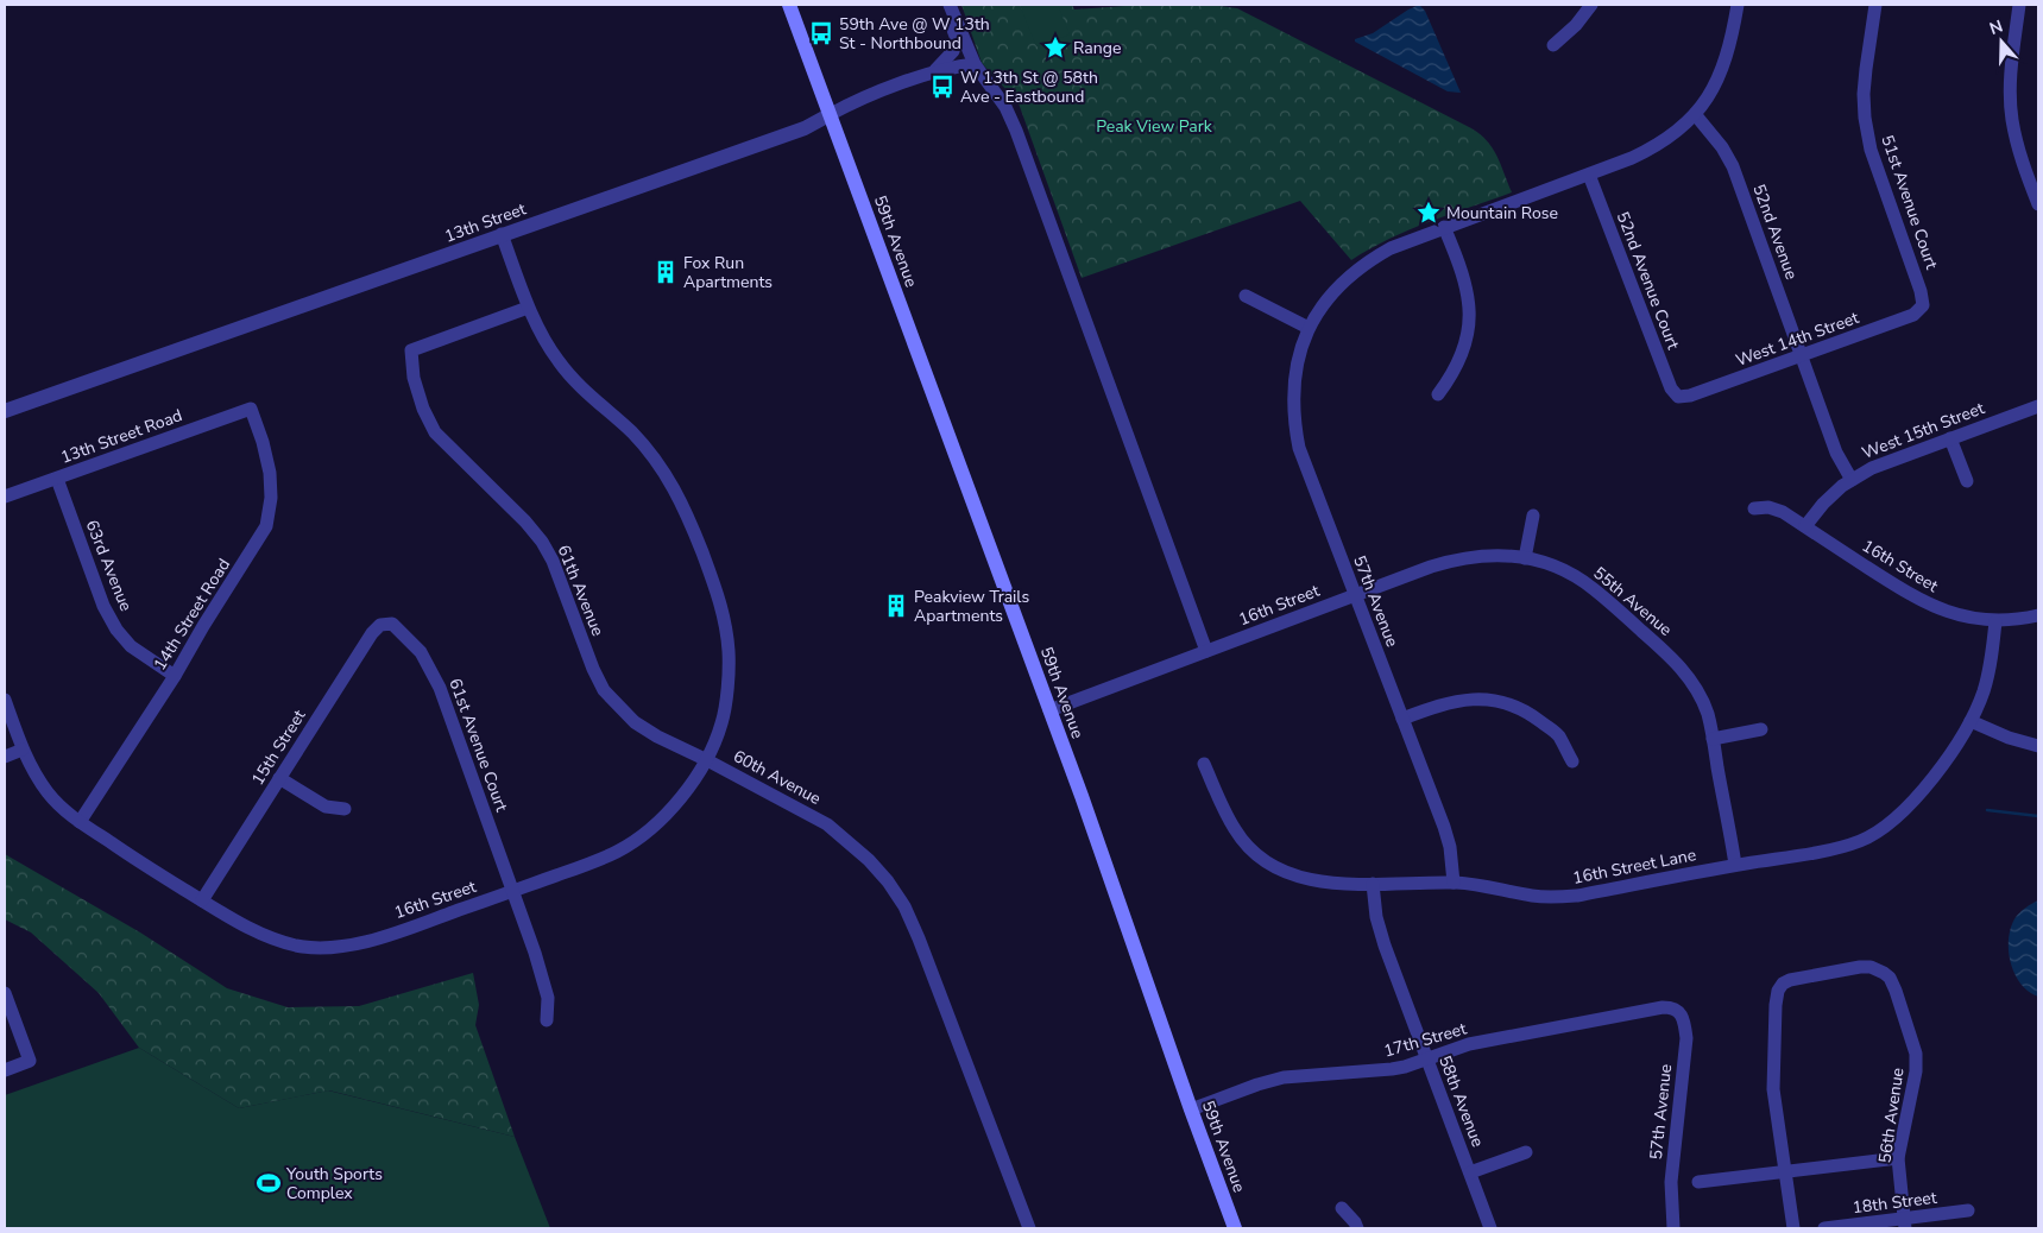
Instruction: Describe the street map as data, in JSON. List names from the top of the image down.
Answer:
{
  "streets": {
    "main road": ["59th Avenue"],
    "street": [
      "51st Avenue Court",
      "13th Street",
      "52nd Avenue",
      "52nd Avenue Court",
      "West 14th Street",
      "West 15th Street",
      "13th Street Road",
      "63rd Avenue",
      "16th Street",
      "61th Avenue",
      "57th Avenue",
      "55th Avenue",
      "14th Street Road",
      "61st Avenue Court",
      "15th Street",
      "60th Avenue",
      "16th Street Lane",
      "17th Street",
      "58th Avenue",
      "56th Avenue",
      "18th Street"
    ]
  },
  "crossings": [
    ["51st Avenue Court", "West 14th Street"],
    ["13th Street", "59th Avenue"],
    ["13th Street", "60th Avenue"],
    ["52nd Avenue", "West 14th Street"],
    ["52nd Avenue", "West 15th Street"],
    ["52nd Avenue", "57th Avenue"],
    ["59th Avenue", "16th Street"],
    ["59th Avenue", "17th Street"],
    ["52nd Avenue Court", "West 14th Street"],
    ["52nd Avenue Court", "57th Avenue"],
    ["West 15th Street", "16th Street"],
    ["13th Street Road", "63rd Avenue"],
    ["13th Street Road", "14th Street Road"],
    ["63rd Avenue", "14th Street Road"],
    ["16th Street", "61th Avenue"],
    ["16th Street", "57th Avenue"],
    ["16th Street", "55th Avenue"],
    ["16th Street", "14th Street Road"],
    ["16th Street", "61st Avenue Court"],
    ["16th Street", "15th Street"],
    ["16th Street", "60th Avenue"],
    ["16th Street", "16th Street Lane"],
    ["61th Avenue", "60th Avenue"],
    ["57th Avenue", "16th Street Lane"],
    ["57th Avenue", "17th Street"],
    ["55th Avenue", "16th Street Lane"],
    ["61st Avenue Court", "15th Street"],
    ["16th Street Lane", "58th Avenue"],
    ["17th Street", "58th Avenue"],
    ["56th Avenue", "18th Street"]
  ],
  "parks": ["Peak View Park"],
  "places": {
    "bus stop": ["59th Ave @ W 13th St - Northbound", "W 13th St @ 58th Ave - Eastbound"],
    "place": ["Range", "Mountain Rose"],
    "building": ["Fox Run Apartments", "Peakview Trails Apartments"],
    "sports": ["Youth Sports Complex"]
  },
  "north": "top"
}
